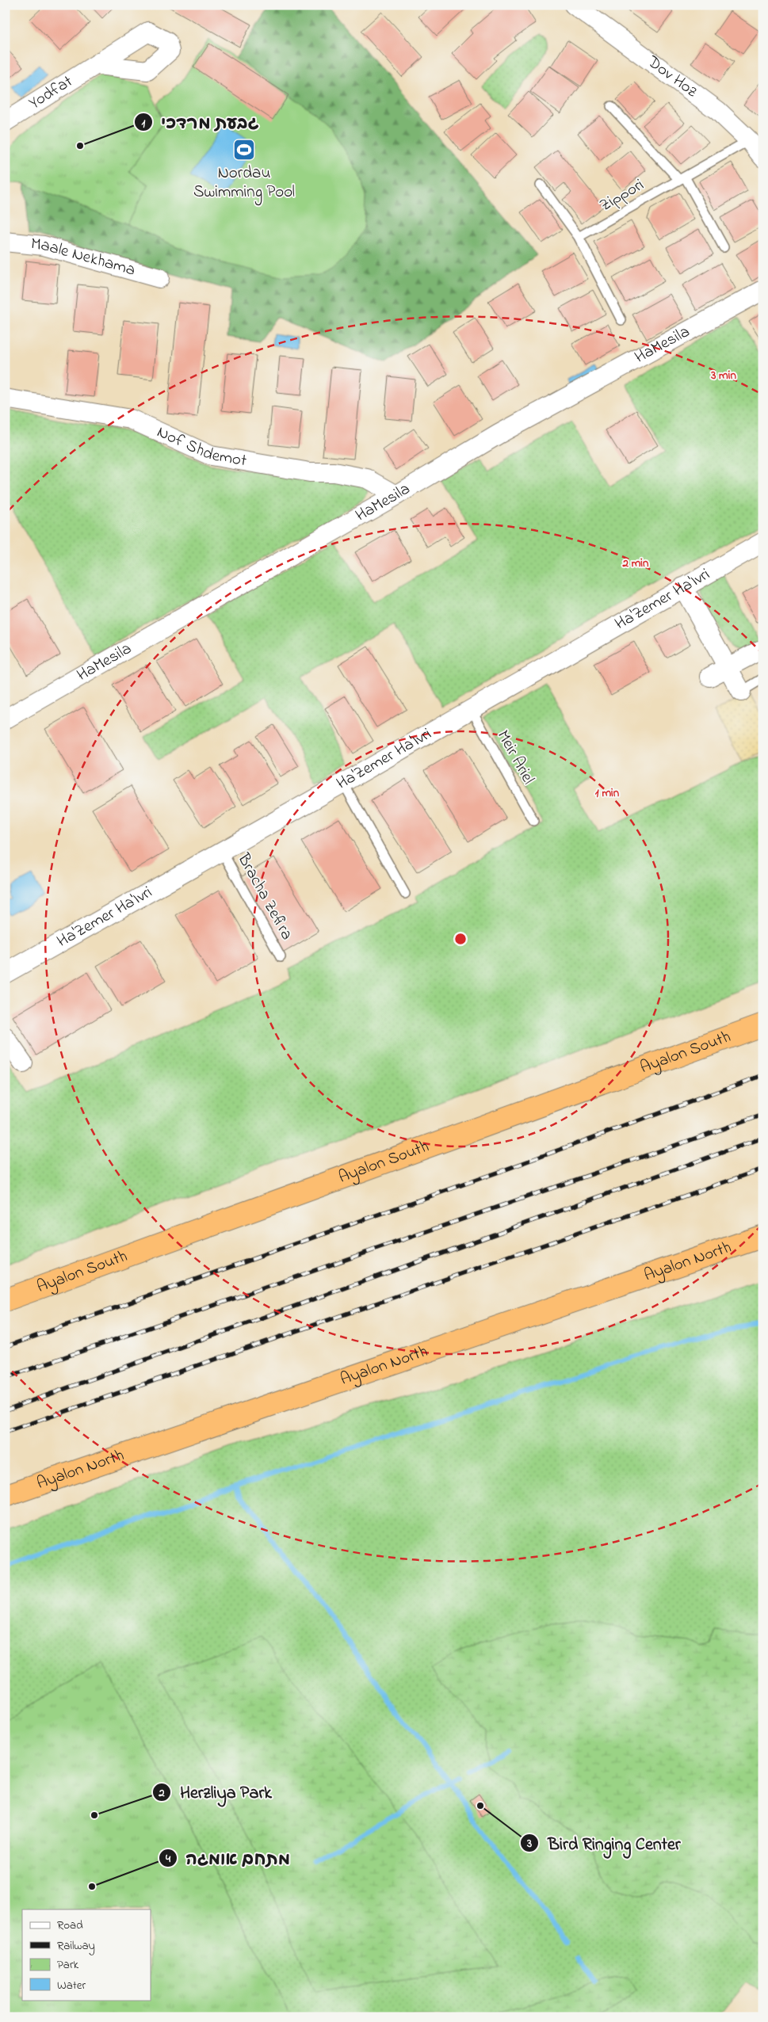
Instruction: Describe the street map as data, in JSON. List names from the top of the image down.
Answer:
{
  "streets": {
    "highway": ["Ayalon South", "Ayalon North"],
    "street": [
      "Dov Hoz",
      "Yodfat",
      "Maale Nekhama",
      "HaMesila",
      "Nof Shdemot",
      "Ha'Zemer Ha'Ivri"
    ],
    "lane": ["Zippori", "Meir Ariel", "Bracha Zefira"]
  },
  "crossings": [
    ["Dov Hoz", "Zippori"],
    ["HaMesila", "Nof Shdemot"],
    ["Ha'Zemer Ha'Ivri", "Meir Ariel"],
    ["Ha'Zemer Ha'Ivri", "Bracha Zefira"]
  ],
  "places": {
    "other": [
      "גבעת מרדכי",
      "Bird Ringing Center",
      "Herzliya Park",
      "מתחם אומגה"
    ],
    "sports": ["Nordau Swimming Pool"]
  },
  "legend": [
    "Road",
    "Railway",
    "Park",
    "Water"
  ],
  "rings": ["3 min", "2 min", "1 min"]
}
